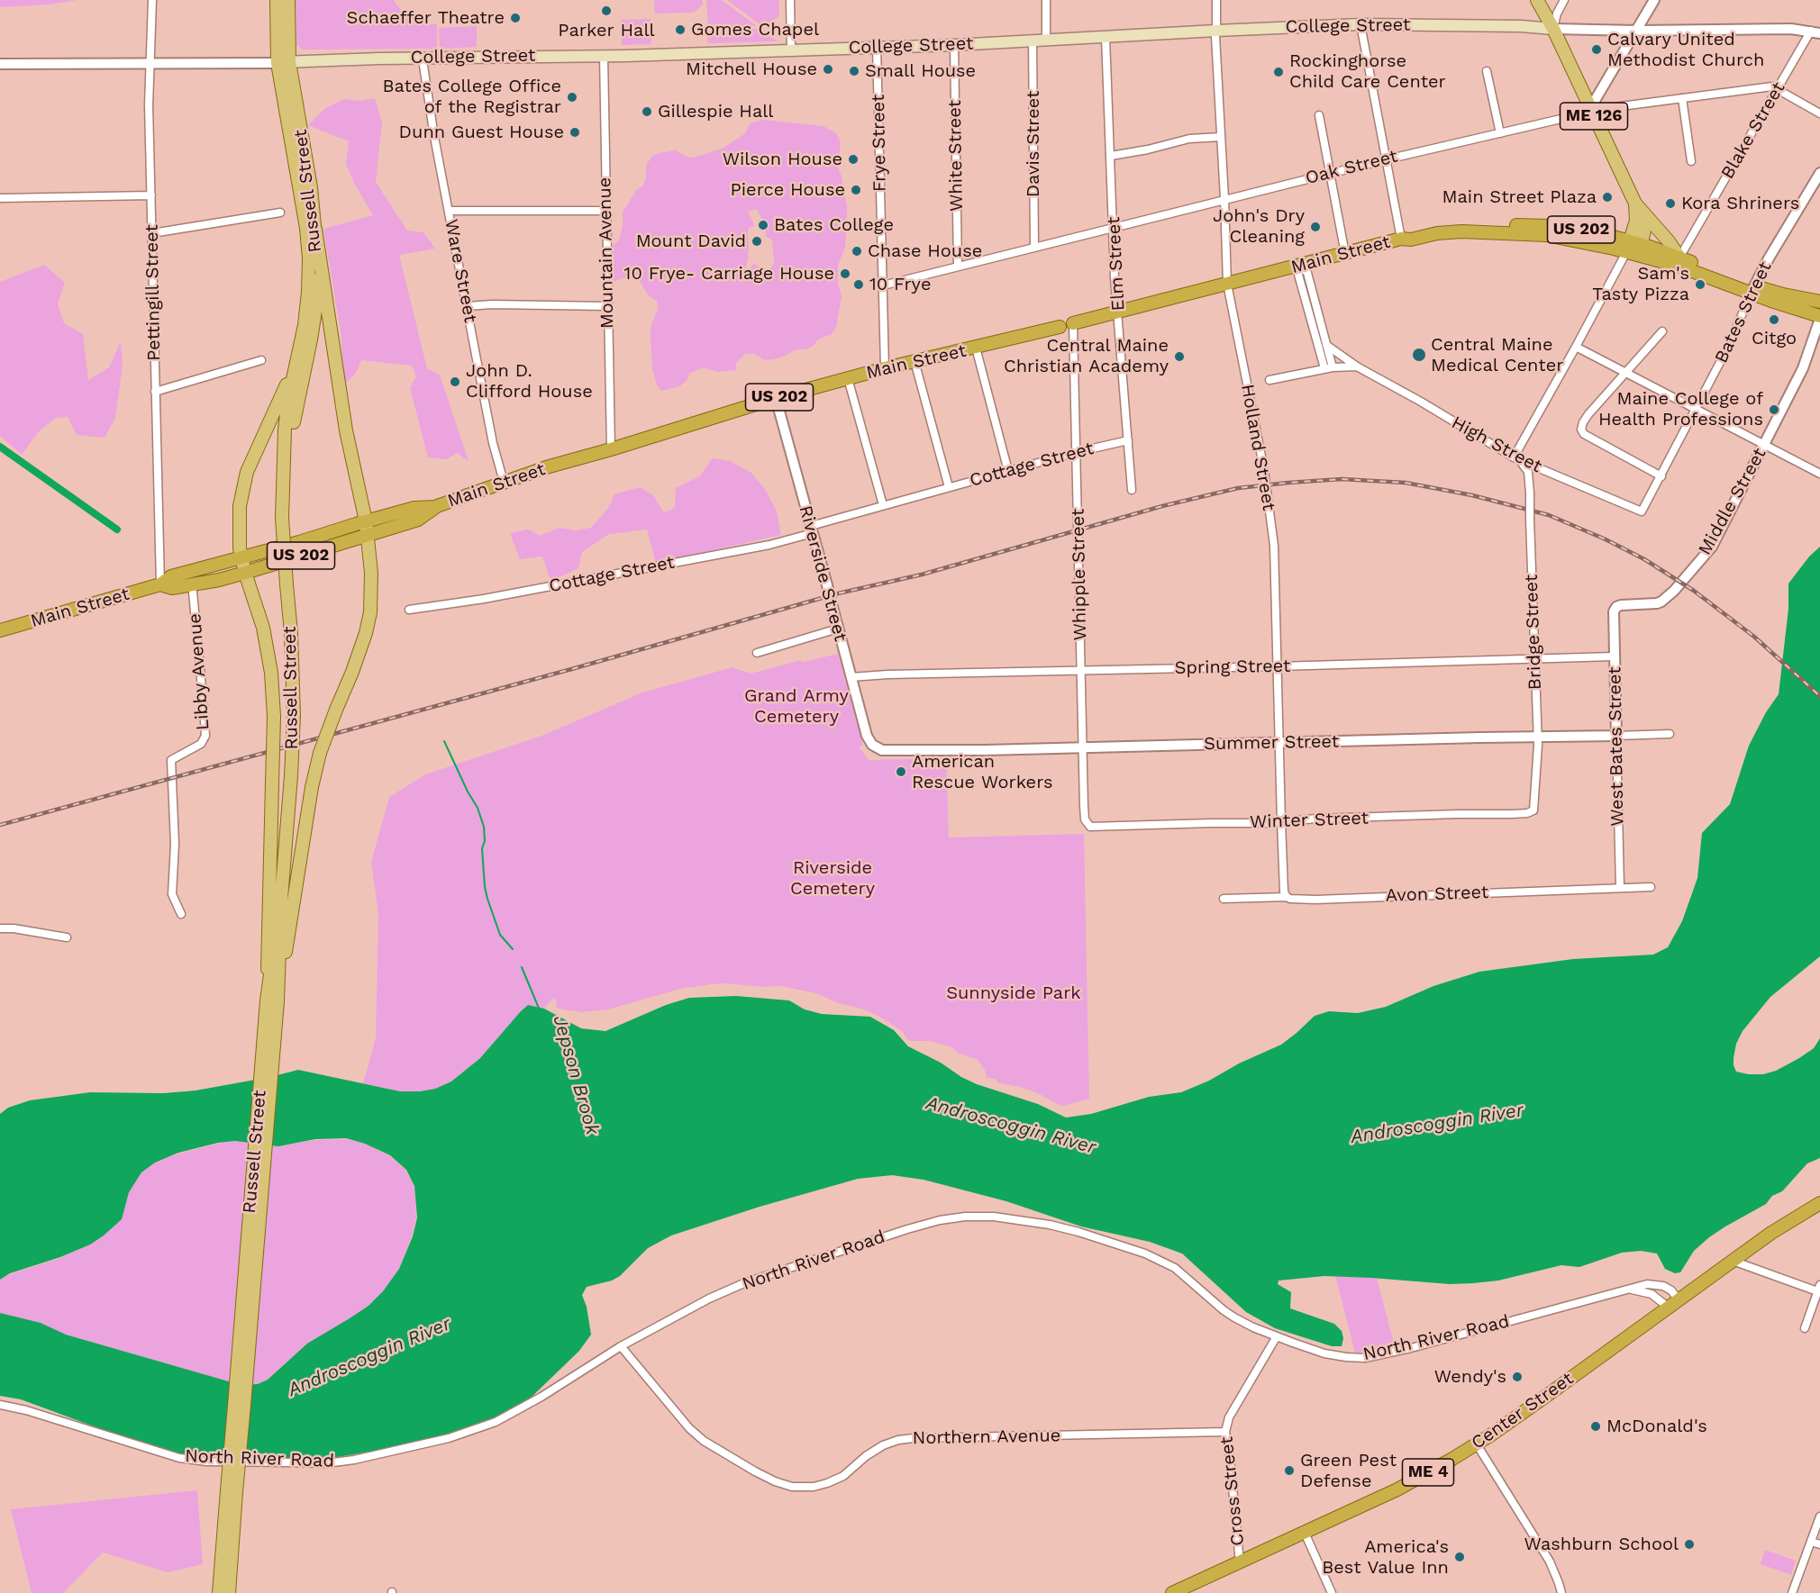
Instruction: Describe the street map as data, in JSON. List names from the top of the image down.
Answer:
{
  "streets": {
    "highway": [
      "US 202",
      "Main Street",
      "Center Street",
      "ME 4"
    ],
    "main road": ["College Street", "ME 126", "Russell Street"],
    "street": [
      "Blake Street",
      "Frye Street",
      "Davis Street",
      "White Street",
      "Oak Street",
      "Mountain Avenue",
      "Elm Street",
      "Ware Street",
      "Pettingill Street",
      "Bates Street",
      "High Street",
      "Holland Street",
      "Cottage Street",
      "Middle Street",
      "Riverside Street",
      "Whipple Street",
      "Bridge Street",
      "Spring Street",
      "Libby Avenue",
      "Summer Street",
      "West Bates Street",
      "Winter Street",
      "Avon Street",
      "North River Road",
      "Northern Avenue",
      "Cross Street"
    ]
  },
  "crossings": [
    ["College Street", "ME 126"],
    ["College Street", "Blake Street"],
    ["College Street", "Frye Street"],
    ["College Street", "Davis Street"],
    ["College Street", "White Street"],
    ["College Street", "Russell Street"],
    ["College Street", "Mountain Avenue"],
    ["College Street", "Elm Street"],
    ["College Street", "Ware Street"],
    ["College Street", "Pettingill Street"],
    ["College Street", "Holland Street"],
    ["ME 126", "Oak Street"],
    ["Blake Street", "Oak Street"],
    ["Blake Street", "Main Street"],
    ["Frye Street", "Oak Street"],
    ["Frye Street", "Main Street"],
    ["Davis Street", "Oak Street"],
    ["White Street", "Oak Street"],
    ["Oak Street", "Elm Street"],
    ["Oak Street", "Holland Street"],
    ["Mountain Avenue", "Main Street"],
    ["Main Street", "Elm Street"],
    ["Main Street", "Ware Street"],
    ["Main Street", "Pettingill Street"],
    ["Main Street", "Bates Street"],
    ["Main Street", "Holland Street"],
    ["Main Street", "Middle Street"],
    ["Main Street", "Riverside Street"],
    ["Main Street", "Whipple Street"],
    ["Main Street", "Libby Avenue"],
    ["Elm Street", "Cottage Street"],
    ["Bates Street", "High Street"],
    ["High Street", "Bridge Street"],
    ["Holland Street", "Spring Street"],
    ["Holland Street", "Summer Street"],
    ["Holland Street", "Winter Street"],
    ["Holland Street", "Avon Street"],
    ["Cottage Street", "Riverside Street"],
    ["Cottage Street", "Whipple Street"],
    ["Middle Street", "West Bates Street"],
    ["Riverside Street", "Spring Street"],
    ["Riverside Street", "Summer Street"],
    ["Whipple Street", "Spring Street"],
    ["Whipple Street", "Summer Street"],
    ["Whipple Street", "Winter Street"],
    ["Bridge Street", "Spring Street"],
    ["Bridge Street", "Summer Street"],
    ["Bridge Street", "Winter Street"],
    ["Spring Street", "West Bates Street"],
    ["Summer Street", "West Bates Street"],
    ["West Bates Street", "Avon Street"],
    ["North River Road", "Center Street"],
    ["North River Road", "Northern Avenue"],
    ["North River Road", "Cross Street"],
    ["Center Street", "Cross Street"],
    ["Northern Avenue", "Cross Street"]
  ],
  "water": ["Jepson Brook", "Androscoggin River"],
  "parks": ["Grand Army Cemetery", "Riverside Cemetery", "Sunnyside Park"],
  "places": [
    "Parker Hall",
    "Schaeffer Theatre",
    "Gomes Chapel",
    "Calvary United Methodist Church",
    "Mitchell House",
    "Small House",
    "Rockinghorse Child Care Center",
    "Bates College Office of the Registrar",
    "Gillespie Hall",
    "Dunn Guest House",
    "Wilson House",
    "Pierce House",
    "Main Street Plaza",
    "Kora Shriners",
    "Bates College",
    "John's Dry Cleaning",
    "Mount David",
    "Chase House",
    "10 Frye- Carriage House",
    "10 Frye",
    "Sam's Tasty Pizza",
    "Citgo",
    "Central Maine Medical Center",
    "Central Maine Christian Academy",
    "John D. Clifford House",
    "Maine College of Health Professions",
    "American Rescue Workers",
    "Wendy's",
    "McDonald's",
    "Green Pest Defense",
    "Washburn School",
    "America's Best Value Inn"
  ]
}
